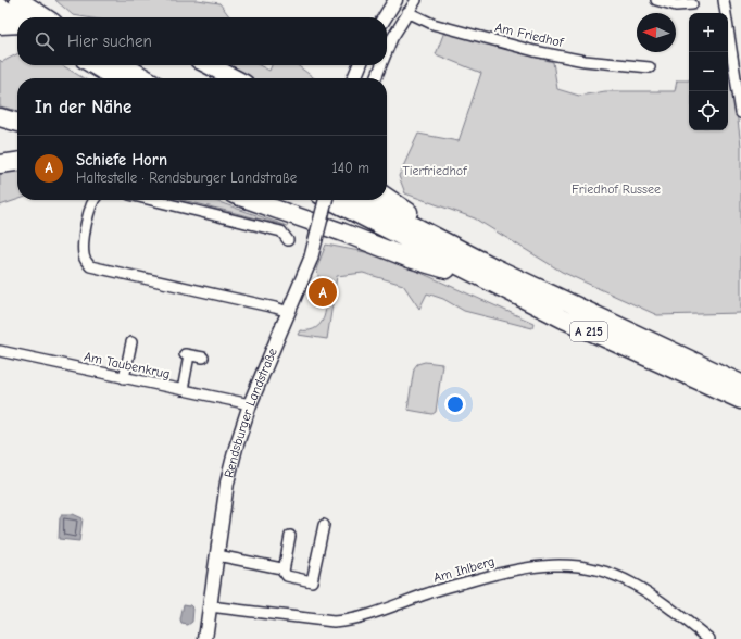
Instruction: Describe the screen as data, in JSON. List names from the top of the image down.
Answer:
{
  "streets": {
    "highway": ["A 215"],
    "street": [
      "Am Friedhof",
      "Am Taubenkrug",
      "Rendsburger Landstraße",
      "Am Ihlberg"
    ]
  },
  "crossings": [
    ["Am Taubenkrug", "Rendsburger Landstraße"],
    ["Rendsburger Landstraße", "Am Ihlberg"]
  ],
  "parks": ["Tierfriedhof", "Friedhof Russee"],
  "north": "left",
  "page": {
    "map_buttons": ["+", "−"],
    "search": "Hier suchen",
    "heading": "In der Nähe",
    "list": [
      {
        "mark": "A",
        "name": "Schiefe Horn",
        "note": "Haltestelle · Rendsburger Landstraße",
        "value": "140 m"
      }
    ],
    "pins": "A"
  }
}
